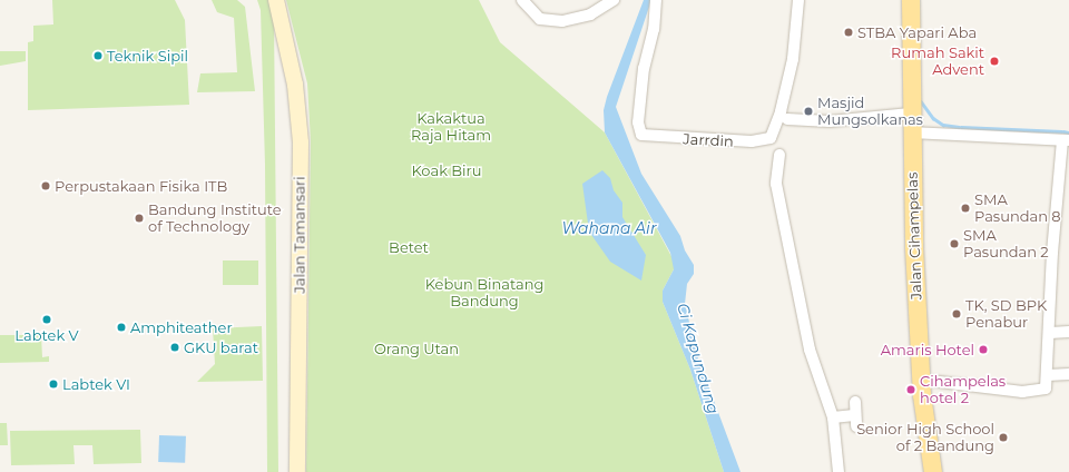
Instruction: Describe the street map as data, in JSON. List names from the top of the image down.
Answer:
{
  "streets": {
    "main road": ["Jalan Tamansari", "Jalan Cihampelas"],
    "street": ["Jarrdin"]
  },
  "water": ["Wahana Air", "Ci Kapundung"],
  "parks": [
    "Kakaktua Raja Hitam",
    "Koak Biru",
    "Betet",
    "Kebun Binatang Bandung",
    "Orang Utan"
  ],
  "places": [
    "STBA Yapari Aba",
    "Teknik Sipil",
    "Rumah Sakit Advent",
    "Masjid Mungsolkanas",
    "Perpustakaan Fisika ITB",
    "SMA Pasundan 8",
    "Bandung Institute of Technology",
    "SMA Pasundan 2",
    "TK, SD BPK Penabur",
    "Labtek V",
    "Amphiteather",
    "GKU barat",
    "Amaris Hotel",
    "Labtek VI",
    "Cihampelas hotel 2",
    "Senior High School of 2 Bandung"
  ]
}
